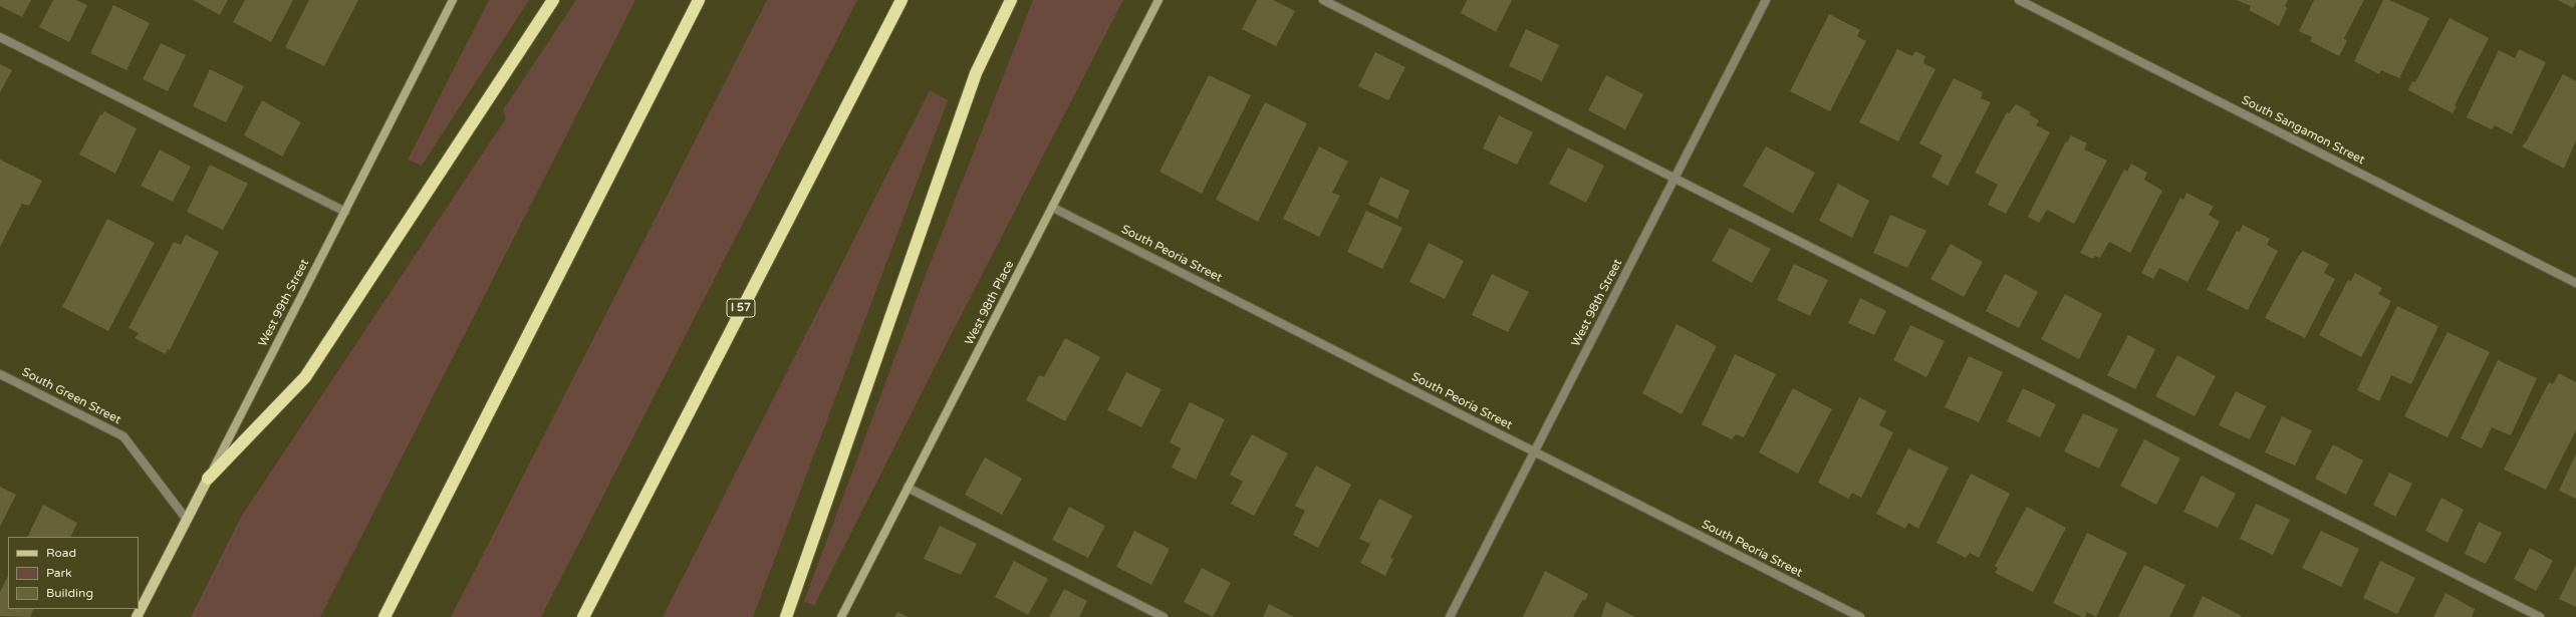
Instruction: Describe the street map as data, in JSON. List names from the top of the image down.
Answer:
{
  "streets": {
    "highway": ["I 57"],
    "main road": ["West 99th Street"],
    "street": [
      "South Sangamon Street",
      "South Peoria Street",
      "West 98th Place",
      "West 98th Street",
      "South Green Street"
    ]
  },
  "crossings": [
    ["South Peoria Street", "West 98th Place"],
    ["South Peoria Street", "West 98th Street"],
    ["West 99th Street", "South Green Street"]
  ],
  "legend": ["Road", "Park", "Building"]
}
